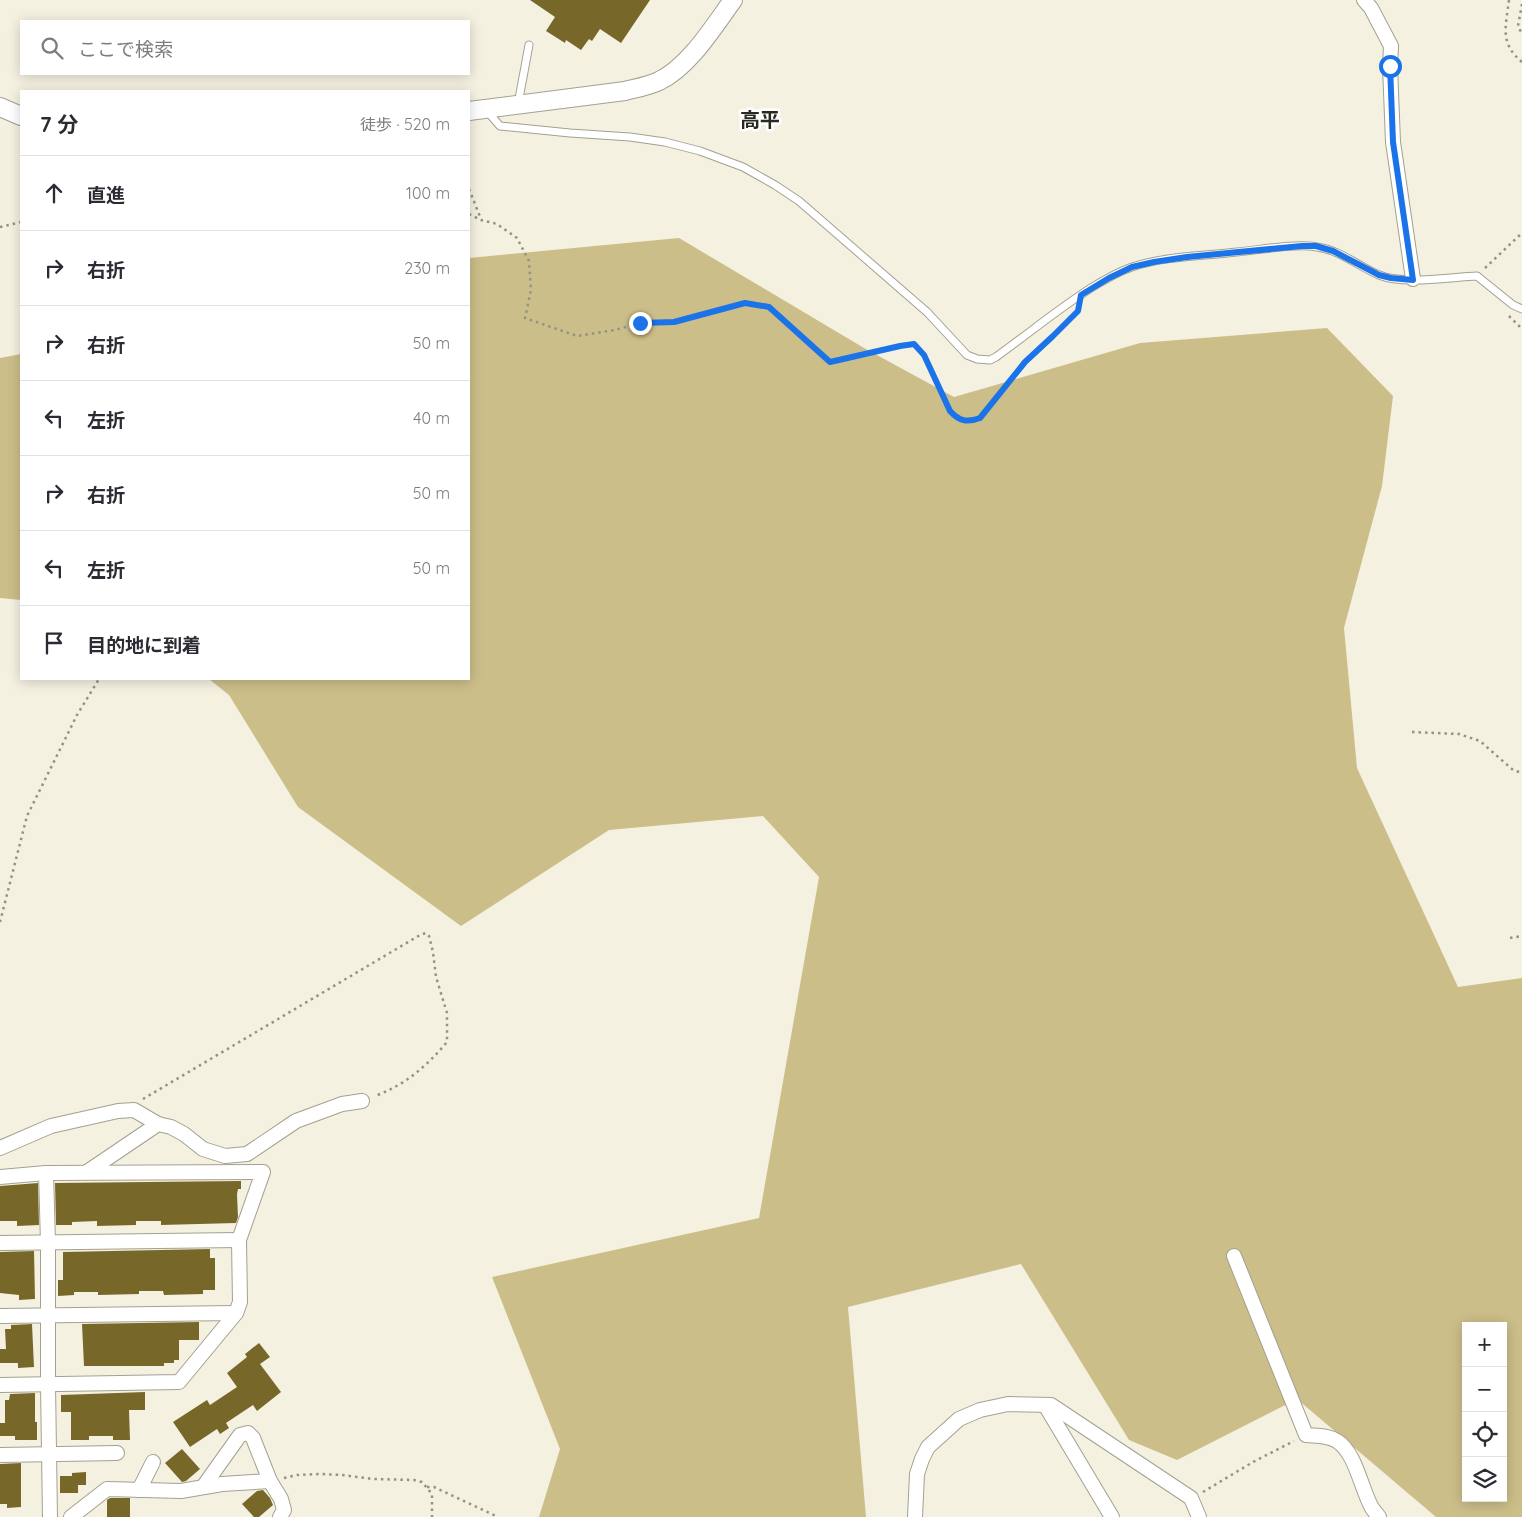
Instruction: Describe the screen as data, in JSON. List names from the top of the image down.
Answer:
{
  "districts": ["高平"],
  "page": {
    "search": "ここで検索",
    "heading": ["7 分", "徒歩 · 520 m"],
    "list": [
      ["直進", "100 m"],
      ["右折", "230 m"],
      ["右折", "50 m"],
      ["左折", "40 m"],
      ["右折", "50 m"],
      ["左折", "50 m"],
      "目的地に到着"
    ],
    "map_buttons": ["+", "−"]
  }
}
